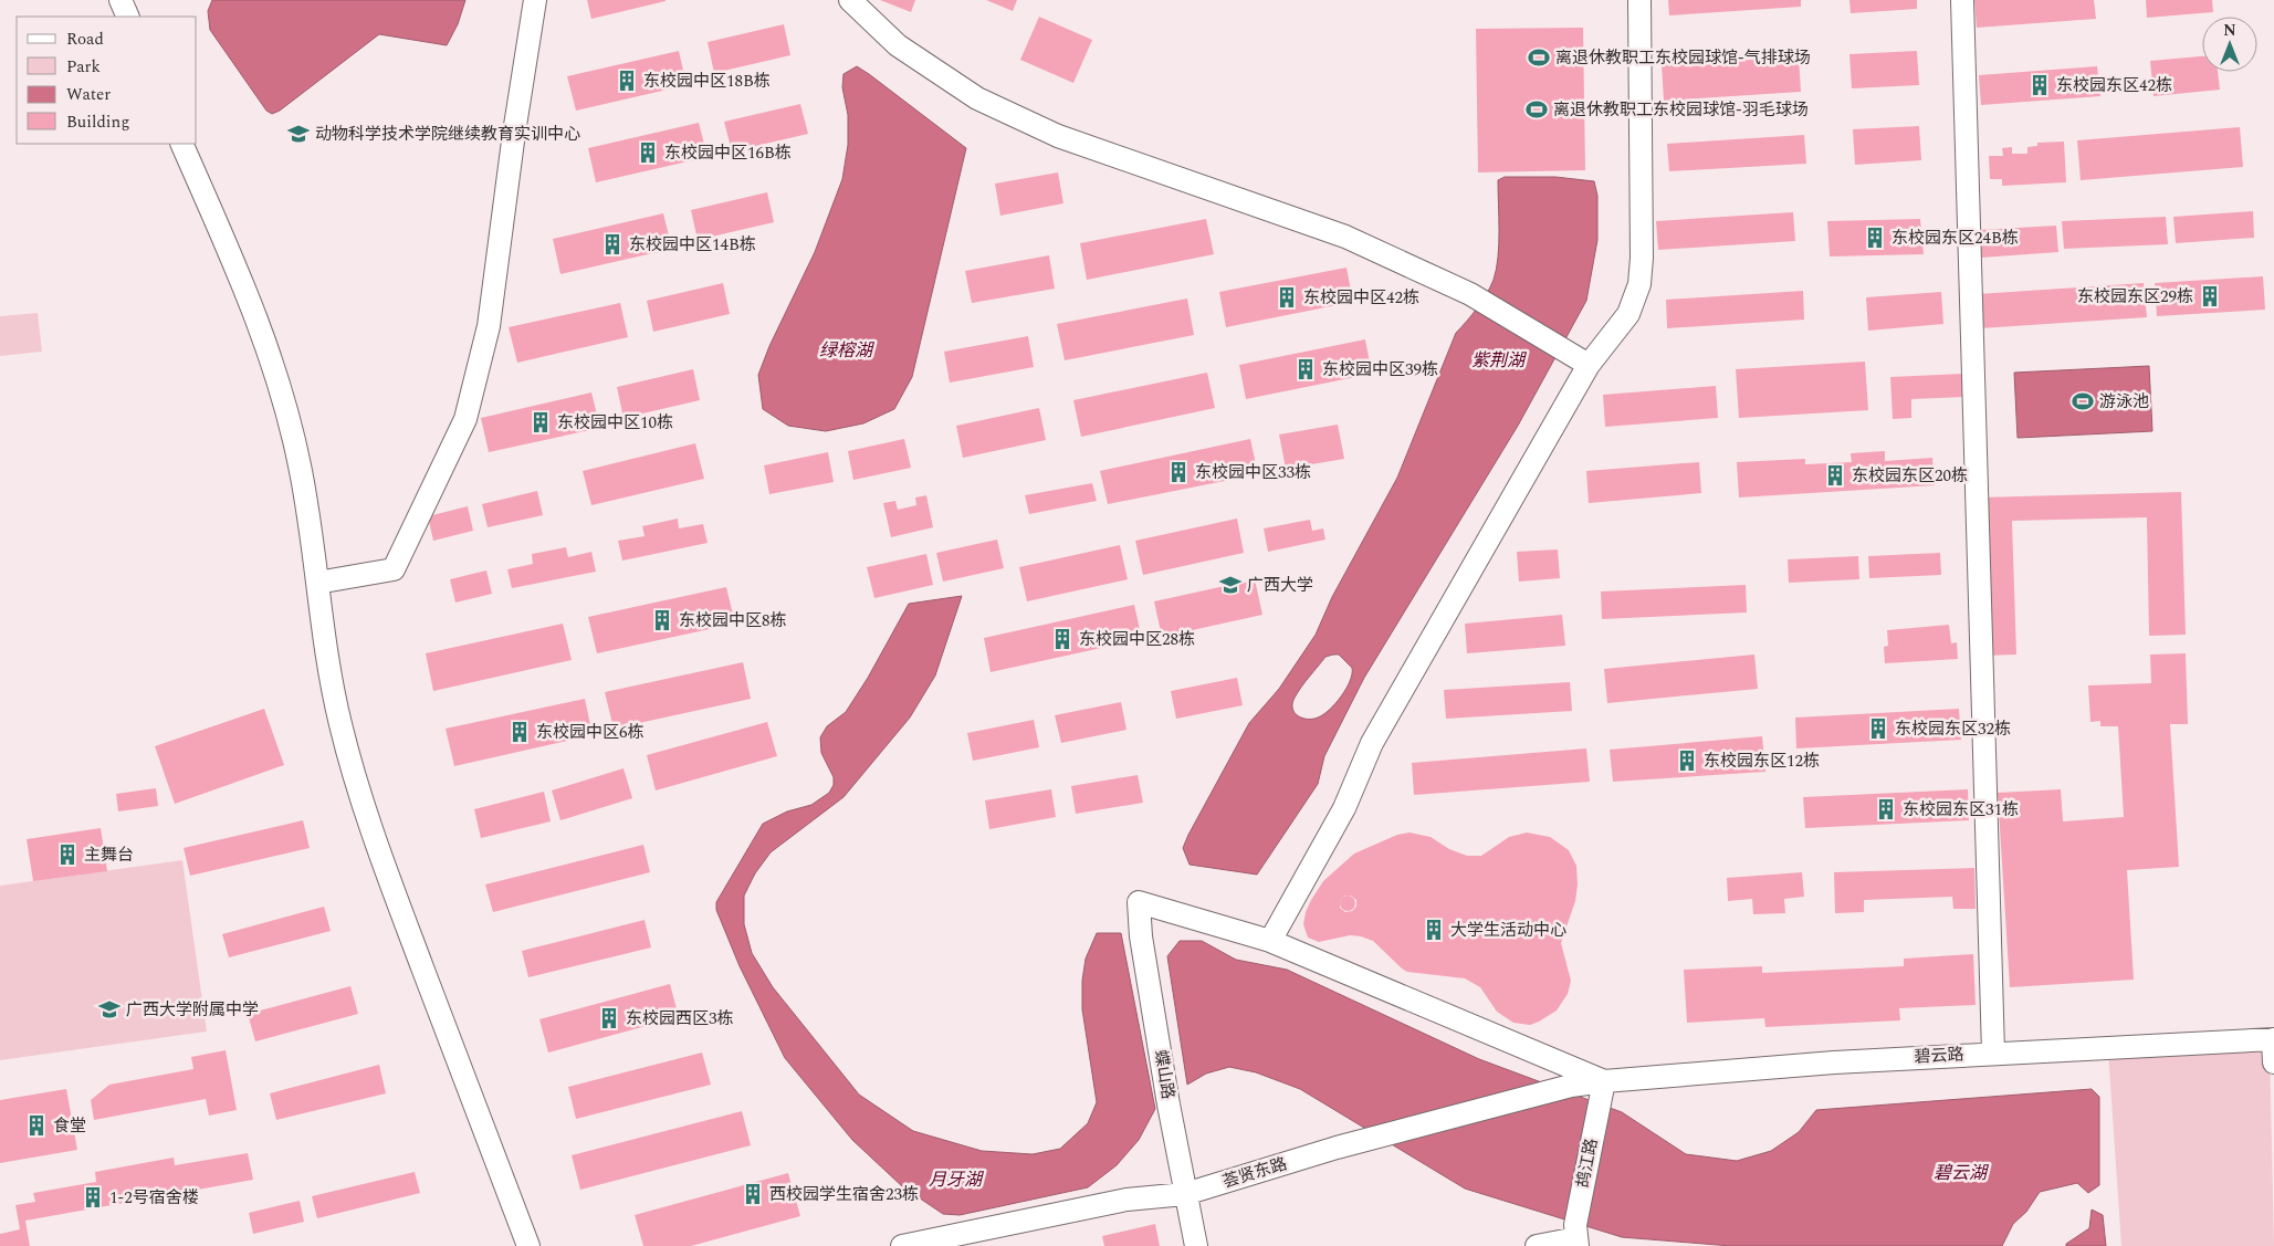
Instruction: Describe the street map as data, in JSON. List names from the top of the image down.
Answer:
{
  "streets": {
    "street": [
      "碧云路",
      "蝶山路",
      "鸪江路",
      "荟贤东路"
    ]
  },
  "crossings": [
    ["碧云路", "鸪江路"],
    ["碧云路", "荟贤东路"],
    ["蝶山路", "荟贤东路"],
    ["鸪江路", "荟贤东路"]
  ],
  "water": [
    "绿榕湖",
    "紫荆湖",
    "碧云湖",
    "月牙湖"
  ],
  "places": {
    "sports": ["离退休教职工东校园球馆-气排球场", "离退休教职工东校园球馆-羽毛球场", "游泳池"],
    "building": [
      "东校园中区18B栋",
      "东校园东区42栋",
      "东校园中区16B栋",
      "东校园东区24B栋",
      "东校园中区14B栋",
      "东校园东区29栋",
      "东校园中区42栋",
      "东校园中区39栋",
      "东校园中区10栋",
      "东校园中区33栋",
      "东校园东区20栋",
      "东校园中区8栋",
      "东校园中区28栋",
      "东校园东区32栋",
      "东校园中区6栋",
      "东校园东区12栋",
      "东校园东区31栋",
      "主舞台",
      "大学生活动中心",
      "东校园西区3栋",
      "食堂",
      "西校园学生宿舍23栋",
      "1-2号宿舍楼"
    ],
    "school or university": ["动物科学技术学院继续教育实训中心", "广西大学", "广西大学附属中学"]
  },
  "legend": [
    "Road",
    "Park",
    "Water",
    "Building"
  ],
  "north": "top"
}
